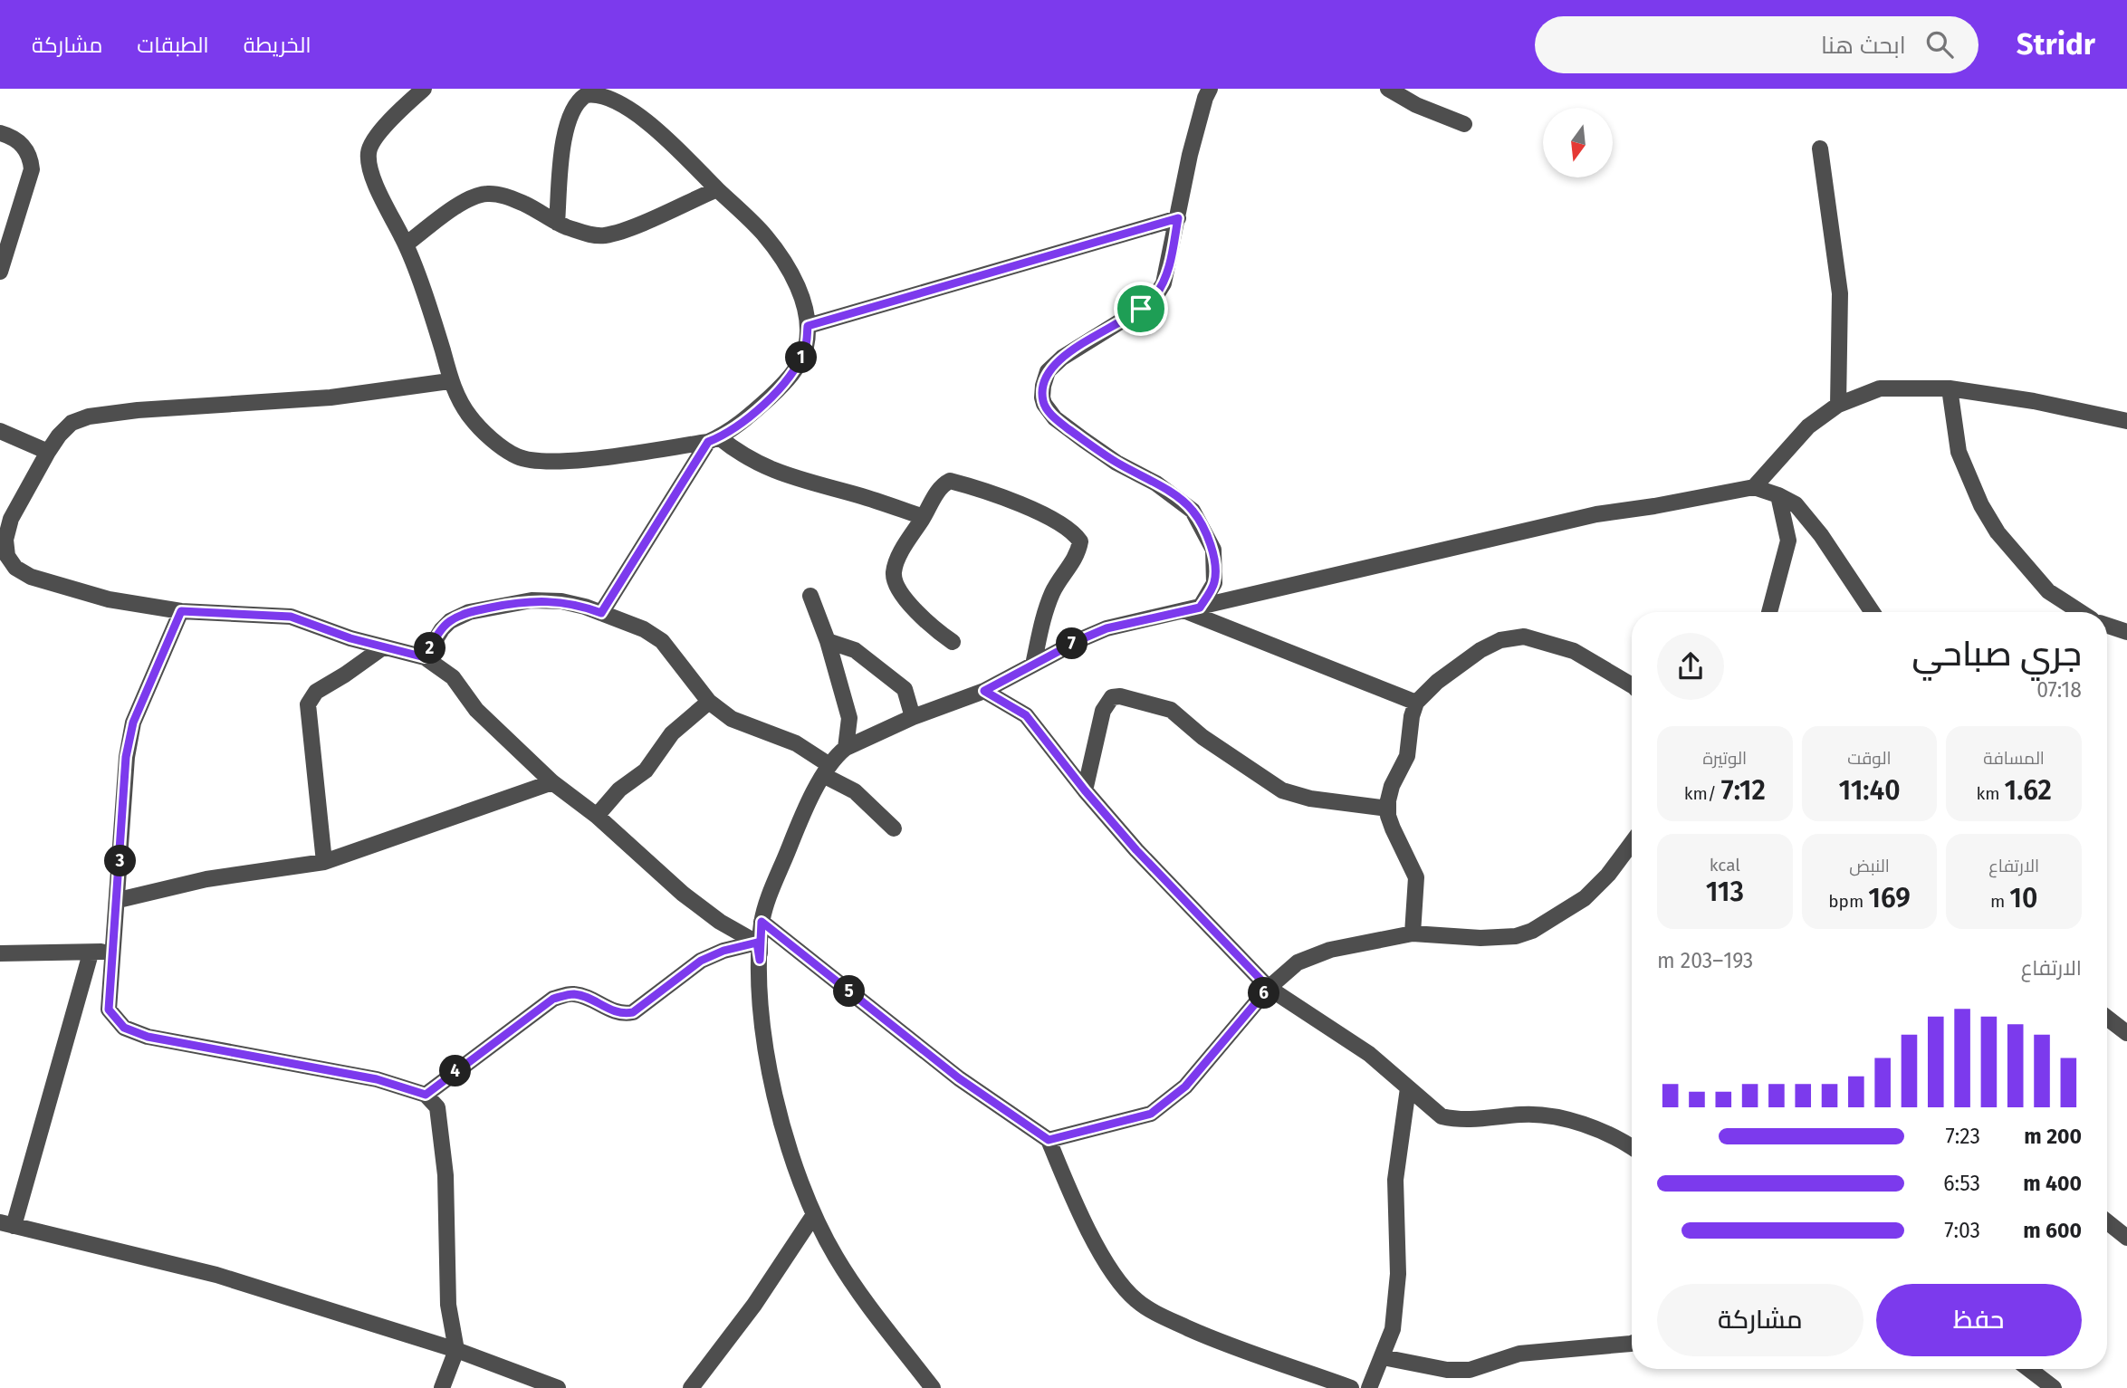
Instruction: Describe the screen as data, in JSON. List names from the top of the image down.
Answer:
{
  "north": "bottom",
  "page": {
    "header": "Stridr",
    "search": "ابحث هنا",
    "nav": ["الخريطة", "الطبقات", "مشاركة"],
    "pins": [
      "1",
      "7",
      "2",
      "3",
      "5",
      "6",
      "4"
    ],
    "heading": ["جري صباحي", "07:18"],
    "stats": [
      ["المسافة", "1.62 km"],
      ["الوقت", "11:40"],
      ["الوتيرة", "7:12 /km"],
      ["الارتفاع", "10 m"],
      ["النبض", "169 bpm"],
      ["kcal", "113"]
    ],
    "chart": ["الارتفاع", "193–203 m"],
    "list": [
      {
        "name": "200 m",
        "note": "7:23"
      },
      {
        "name": "400 m",
        "note": "6:53"
      },
      {
        "name": "600 m",
        "note": "7:03"
      }
    ],
    "buttons": ["حفظ", "مشاركة"]
  }
}
